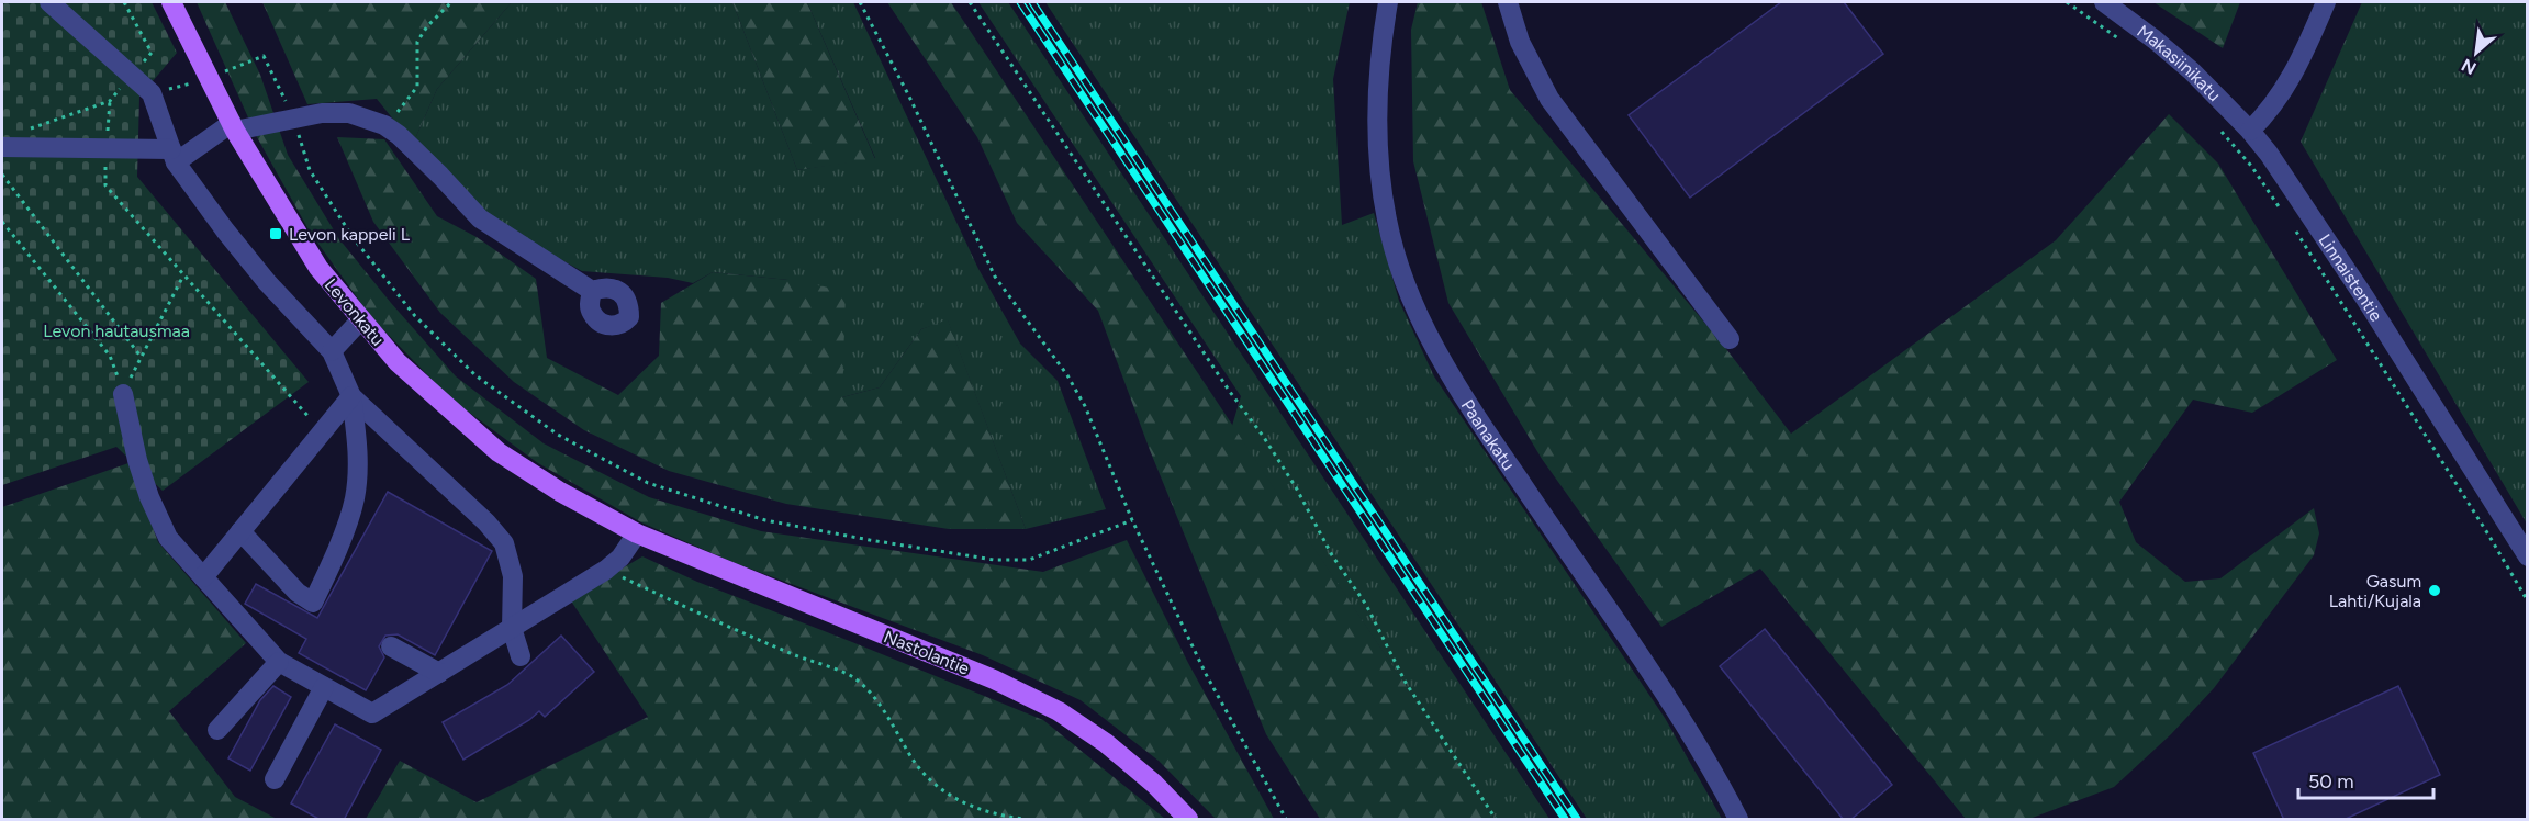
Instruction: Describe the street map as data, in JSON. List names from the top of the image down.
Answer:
{
  "streets": {
    "main road": ["Levonkatu", "Nastolantie"],
    "street": ["Makasiinikatu", "Linnaistentie", "Paanakatu"]
  },
  "crossings": [
    ["Makasiinikatu", "Linnaistentie"],
    ["Levonkatu", "Nastolantie"]
  ],
  "parks": ["Levon hautausmaa"],
  "places": {
    "transit": ["Levon kappeli L"],
    "other": ["Gasum Lahti/Kujala"]
  },
  "scale_bar": "50 m",
  "north": "bottom left"
}
